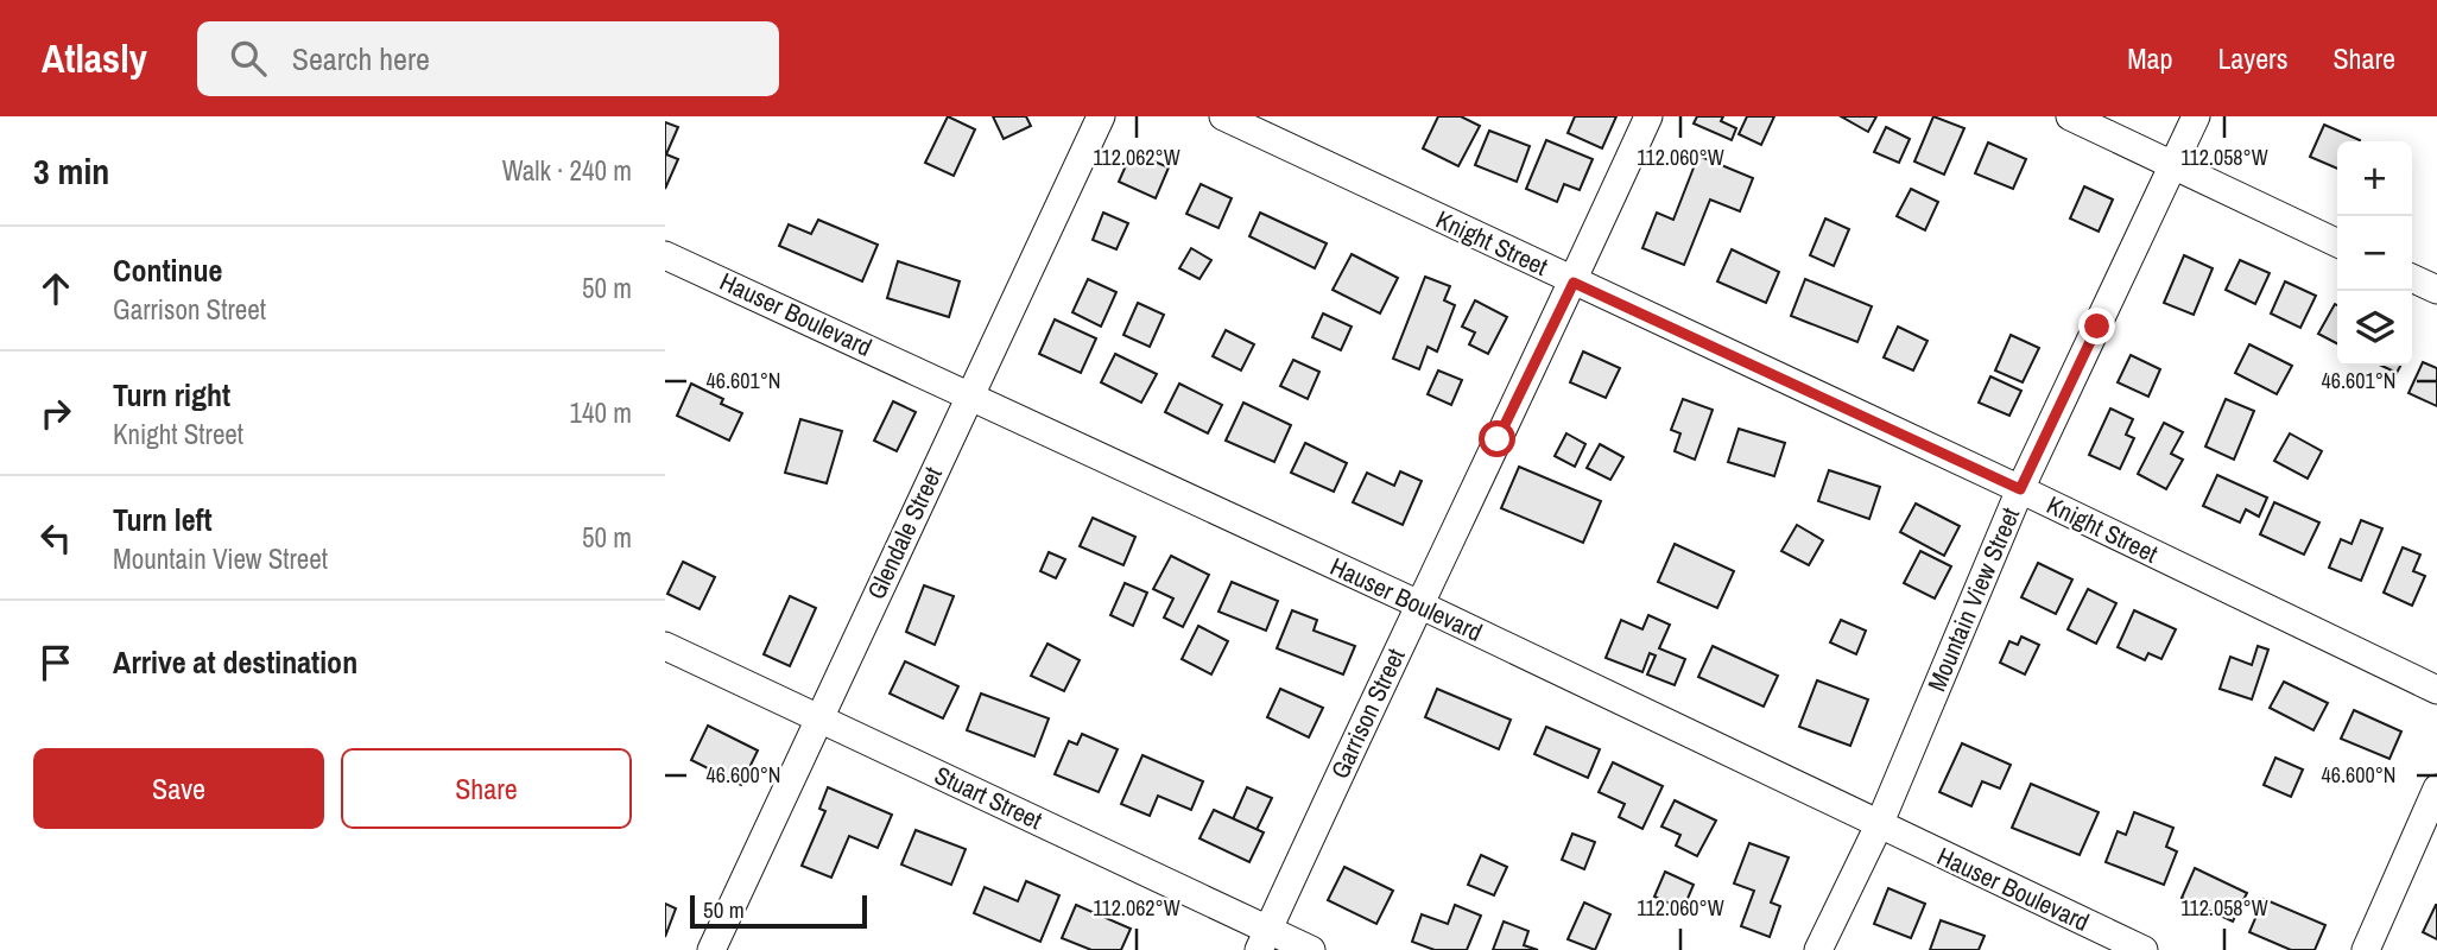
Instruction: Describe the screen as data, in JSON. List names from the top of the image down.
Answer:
{
  "streets": {
    "street": [
      "Knight Street",
      "Hauser Boulevard",
      "Glendale Street",
      "Mountain View Street",
      "Garrison Street",
      "Stuart Street"
    ]
  },
  "crossings": [
    ["Knight Street", "Mountain View Street"],
    ["Knight Street", "Garrison Street"],
    ["Hauser Boulevard", "Glendale Street"],
    ["Hauser Boulevard", "Mountain View Street"],
    ["Hauser Boulevard", "Garrison Street"],
    ["Glendale Street", "Stuart Street"],
    ["Garrison Street", "Stuart Street"]
  ],
  "scale_bar": "50 m",
  "page": {
    "header": "Atlasly",
    "search": "Search here",
    "nav": ["Map", "Layers", "Share"],
    "heading": ["3 min", "Walk · 240 m"],
    "map_buttons": ["+", "−"],
    "list": [
      ["Continue", "Garrison Street", "50 m"],
      ["Turn right", "Knight Street", "140 m"],
      ["Turn left", "Mountain View Street", "50 m"],
      "Arrive at destination"
    ],
    "buttons": ["Save", "Share"],
    "scale": "50 m"
  },
  "coordinates": [
    "112.062°W",
    "112.060°W",
    "112.058°W",
    "46.601°N",
    "46.600°N"
  ]
}
